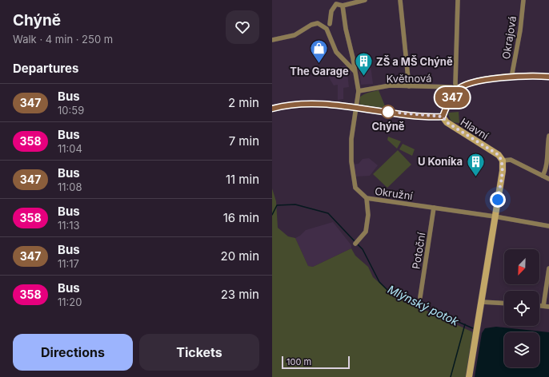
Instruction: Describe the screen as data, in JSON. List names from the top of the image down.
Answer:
{
  "streets": {
    "street": [
      "Okrajová",
      "Květnová",
      "Hlavní",
      "Okružní",
      "Potoční"
    ]
  },
  "crossings": [
    ["Okružní", "Potoční"]
  ],
  "water": ["Mlýnský potok"],
  "places": {
    "shop": ["The Garage"],
    "building": ["ZŠ a MŠ Chýně", "U Koníka"],
    "other": ["Chýně"]
  },
  "lines": ["bus line 347"],
  "scale_bar": "100 m",
  "north": "bottom left",
  "page": {
    "heading": [
      ["Chýně", "Walk · 4 min · 250 m"],
      "Departures"
    ],
    "on_map": "347",
    "list": [
      {
        "mark": "347",
        "name": "Bus",
        "note": "10:59",
        "value": "2 min"
      },
      {
        "mark": "358",
        "name": "Bus",
        "note": "11:04",
        "value": "7 min"
      },
      {
        "mark": "347",
        "name": "Bus",
        "note": "11:08",
        "value": "11 min"
      },
      {
        "mark": "358",
        "name": "Bus",
        "note": "11:13",
        "value": "16 min"
      },
      {
        "mark": "347",
        "name": "Bus",
        "note": "11:17",
        "value": "20 min"
      },
      {
        "mark": "358",
        "name": "Bus",
        "note": "11:20",
        "value": "23 min"
      }
    ],
    "buttons": ["Directions", "Tickets"],
    "scale": "100 m"
  }
}
